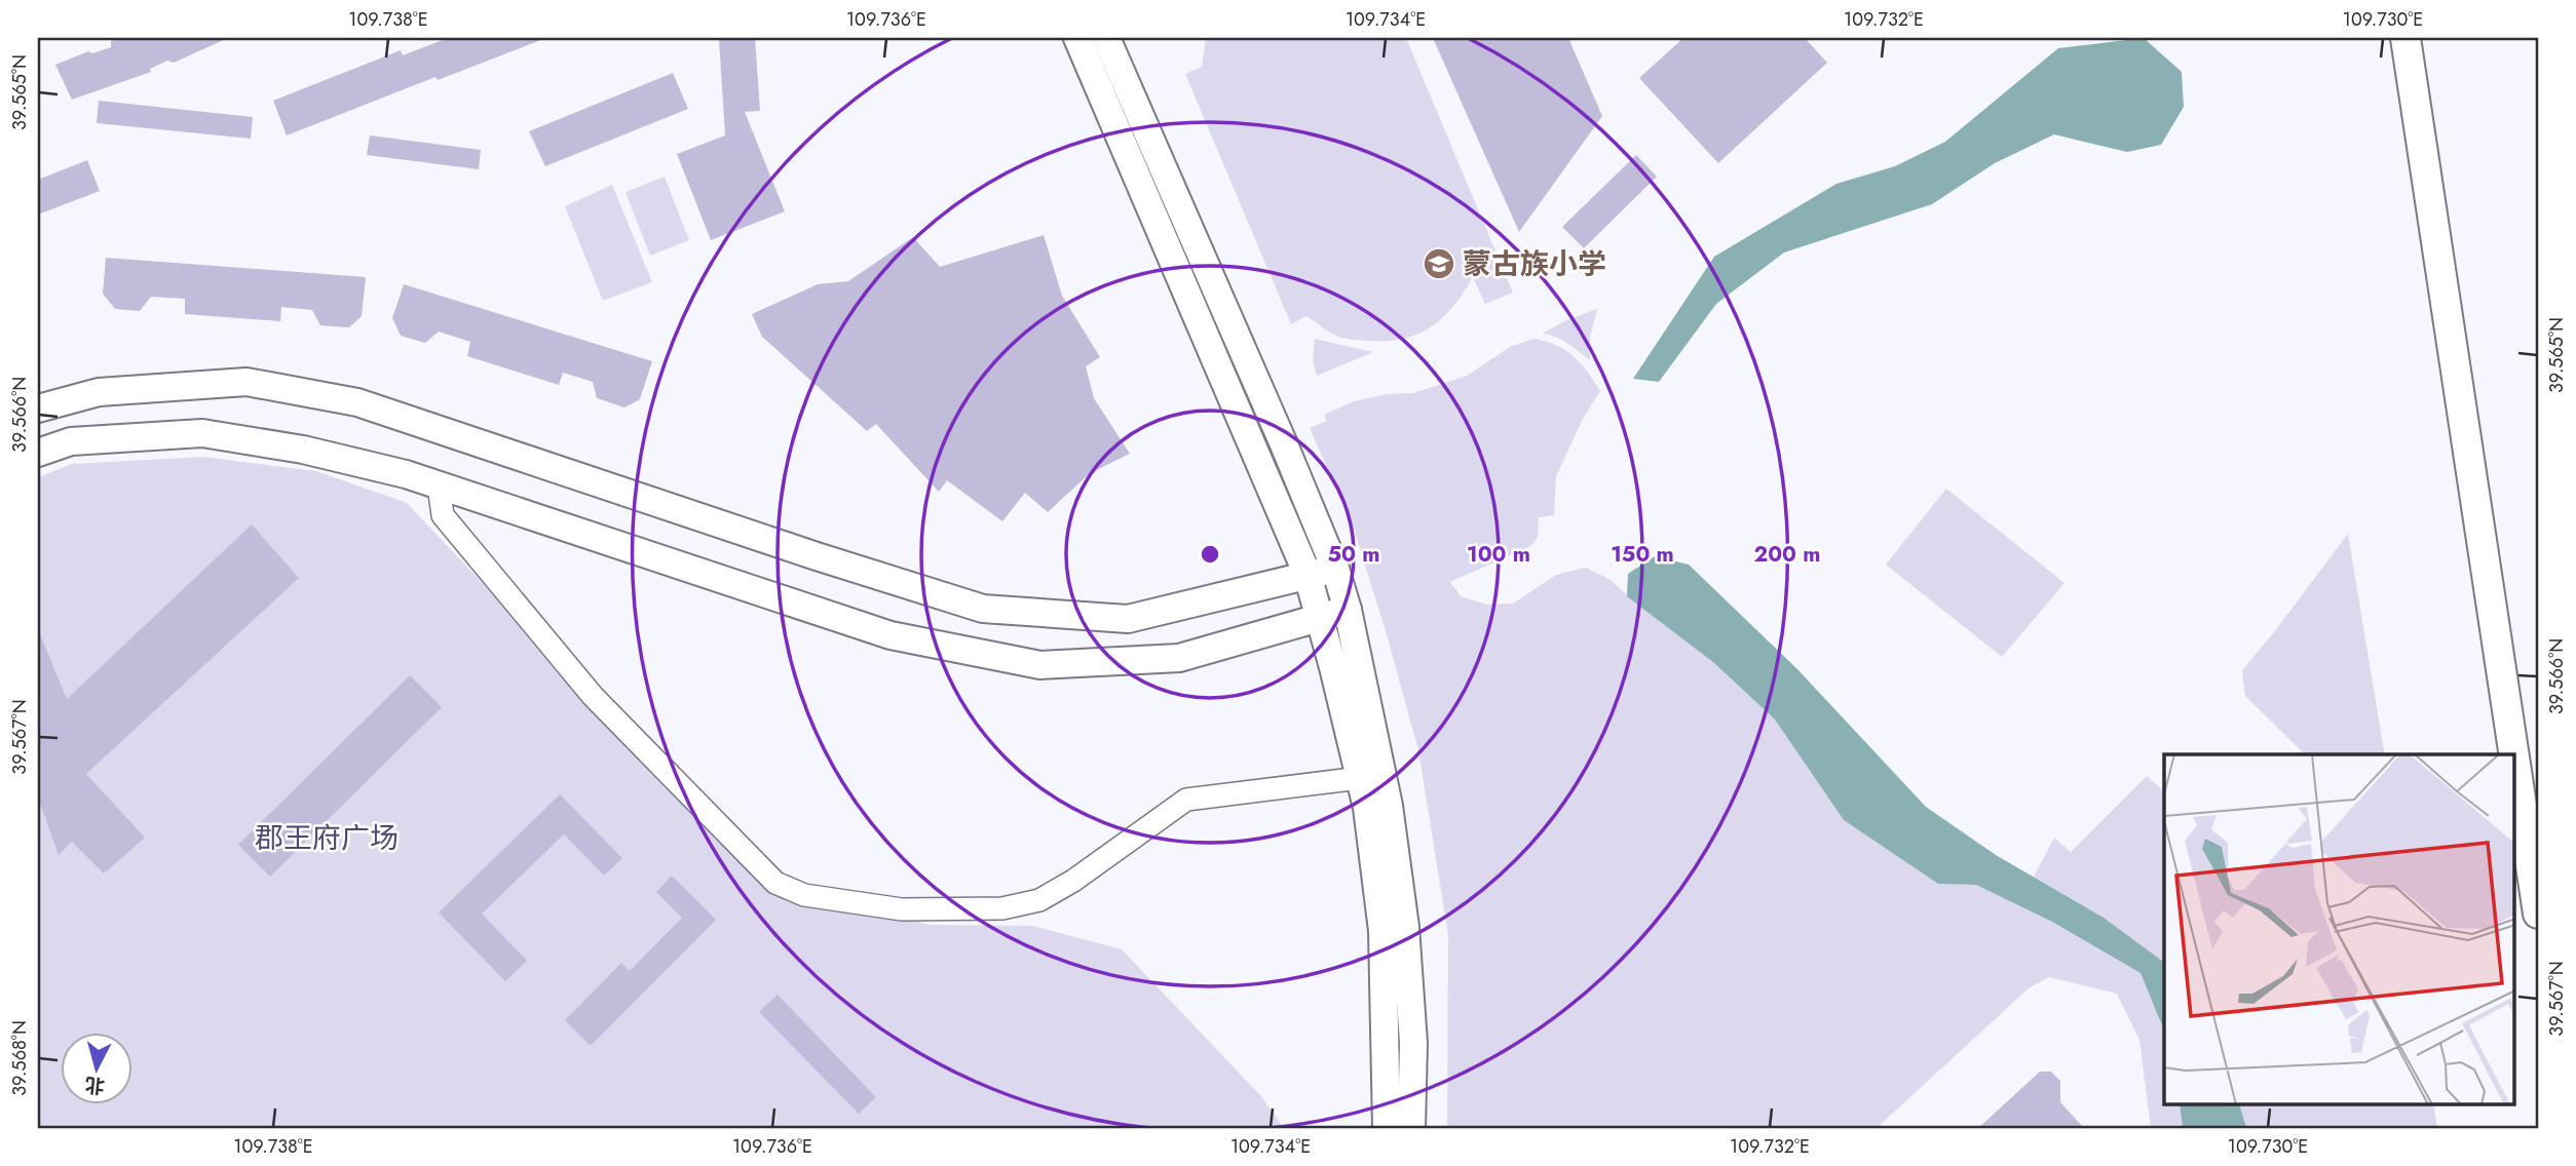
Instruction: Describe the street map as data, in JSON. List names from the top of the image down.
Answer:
{
  "parks": ["郡王府广场"],
  "places": {
    "school or university": ["蒙古族小学"]
  },
  "north": "bottom",
  "coordinates": [
    "109.738°E",
    "109.736°E",
    "109.734°E",
    "109.732°E",
    "109.730°E",
    "39.565°N",
    "39.566°N",
    "39.567°N",
    "39.568°N"
  ],
  "rings": [
    "50 m",
    "100 m",
    "150 m",
    "200 m"
  ]
}
